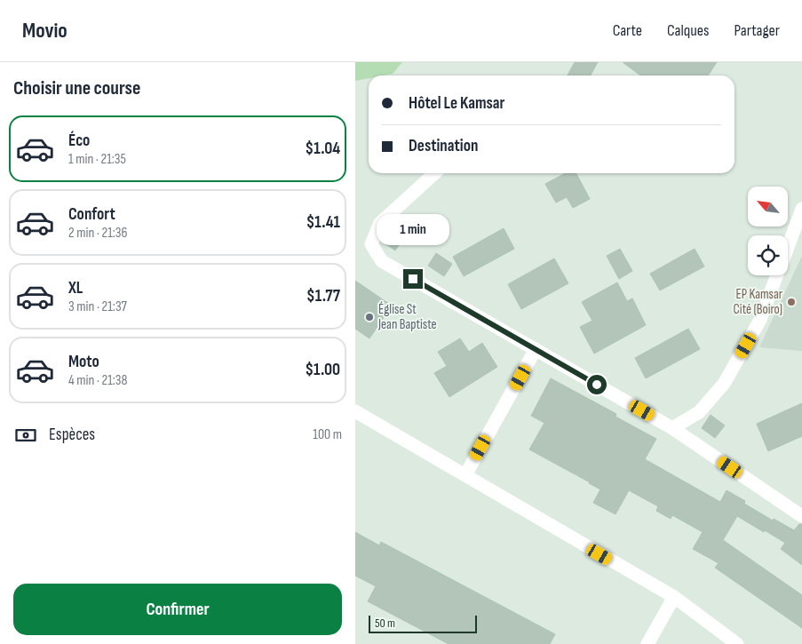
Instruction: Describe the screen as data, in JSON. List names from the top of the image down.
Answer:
{
  "places": ["EP Kamsar Cité (Boiro)", "Église St Jean Baptiste"],
  "scale_bar": "50 m",
  "north": "top left",
  "page": {
    "header": "Movio",
    "nav": ["Carte", "Calques", "Partager"],
    "heading": "Choisir une course",
    "banner": ["Hôtel Le Kamsar", "Destination"],
    "list": [
      {
        "name": "Éco",
        "note": "1 min · 21:35",
        "value": "$1.04"
      },
      {
        "name": "Confort",
        "note": "2 min · 21:36",
        "value": "$1.41"
      },
      {
        "name": "XL",
        "note": "3 min · 21:37",
        "value": "$1.77"
      },
      {
        "name": "Moto",
        "note": "4 min · 21:38",
        "value": "$1.00"
      }
    ],
    "bubble": "1 min",
    "pay": ["Espèces", "100 m"],
    "buttons": "Confirmer",
    "scale": "50 m"
  }
}
